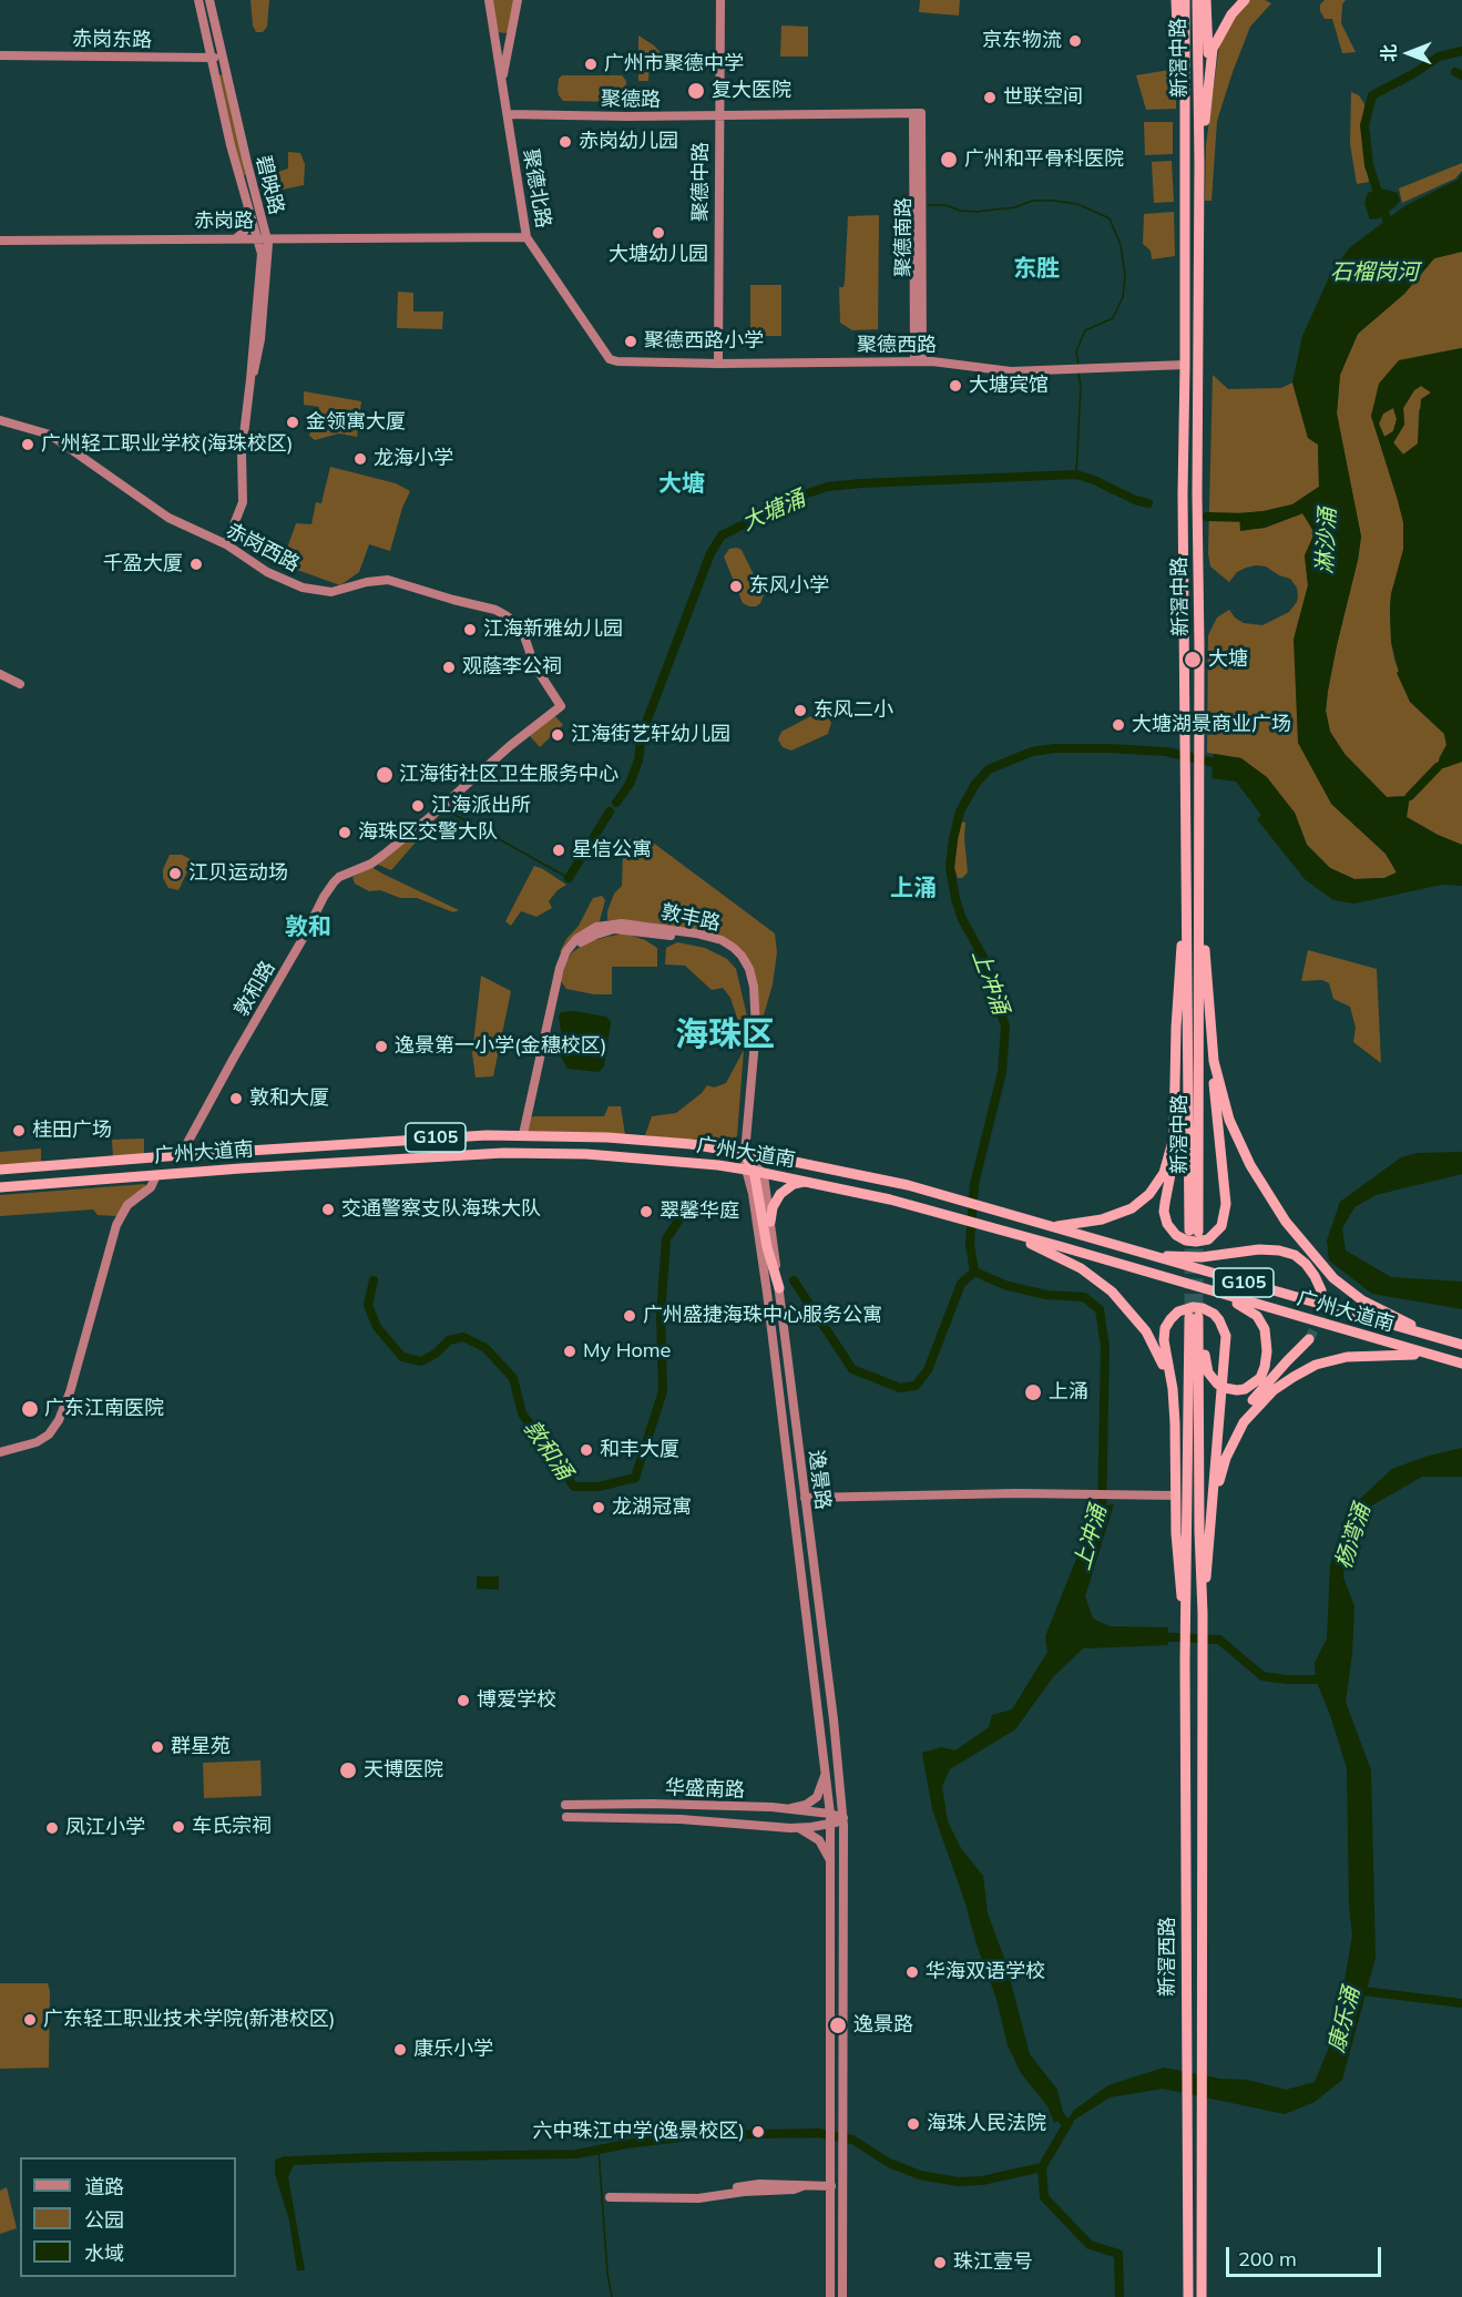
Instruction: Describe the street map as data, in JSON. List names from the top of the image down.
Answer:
{
  "streets": {
    "highway": [
      "新滘中路",
      "G105",
      "广州大道南",
      "新滘西路"
    ],
    "street": [
      "赤岗东路",
      "聚德路",
      "聚德中路",
      "碧映路",
      "聚德北路",
      "赤岗路",
      "聚德南路",
      "聚德西路",
      "赤岗西路",
      "敦丰路",
      "敦和路",
      "逸景路",
      "华盛南路"
    ]
  },
  "crossings": [
    ["赤岗东路", "碧映路"],
    ["新滘中路", "聚德西路"],
    ["聚德路", "聚德中路"],
    ["聚德路", "聚德北路"],
    ["聚德路", "聚德南路"],
    ["聚德中路", "聚德西路"],
    ["碧映路", "赤岗路"],
    ["碧映路", "赤岗西路"],
    ["聚德北路", "赤岗路"],
    ["聚德北路", "聚德西路"],
    ["聚德南路", "聚德西路"],
    ["赤岗西路", "敦和路"],
    ["敦丰路", "广州大道南"],
    ["敦和路", "广州大道南"],
    ["广州大道南", "逸景路"],
    ["逸景路", "华盛南路"]
  ],
  "districts": [
    "东胜",
    "大塘",
    "上涌",
    "敦和",
    "海珠区"
  ],
  "water": [
    "石榴岗河",
    "大塘涌",
    "淋沙涌",
    "上冲涌",
    "敦和涌",
    "杨湾涌",
    "康乐涌"
  ],
  "places": [
    "京东物流",
    "广州市聚德中学",
    "复大医院",
    "世联空间",
    "赤岗幼儿园",
    "广州和平骨科医院",
    "大塘幼儿园",
    "聚德西路小学",
    "大塘宾馆",
    "金领寓大厦",
    "广州轻工职业学校(海珠校区)",
    "龙海小学",
    "千盈大厦",
    "东风小学",
    "江海新雅幼儿园",
    "大塘",
    "观蔭李公祠",
    "东风二小",
    "大塘湖景商业广场",
    "江海街艺轩幼儿园",
    "江海街社区卫生服务中心",
    "江海派出所",
    "海珠区交警大队",
    "星信公寓",
    "江贝运动场",
    "逸景第一小学(金穗校区)",
    "敦和大厦",
    "桂田广场",
    "交通警察支队海珠大队",
    "翠馨华庭",
    "广州盛捷海珠中心服务公寓",
    "My Home",
    "上涌",
    "广东江南医院",
    "和丰大厦",
    "龙湖冠寓",
    "博爱学校",
    "群星苑",
    "天博医院",
    "车氏宗祠",
    "凤江小学",
    "华海双语学校",
    "广东轻工职业技术学院(新港校区)",
    "逸景路",
    "康乐小学",
    "海珠人民法院",
    "六中珠江中学(逸景校区)",
    "珠江壹号"
  ],
  "legend": ["道路", "公园", "水域"],
  "scale_bar": "200 m",
  "north": "left"
}
